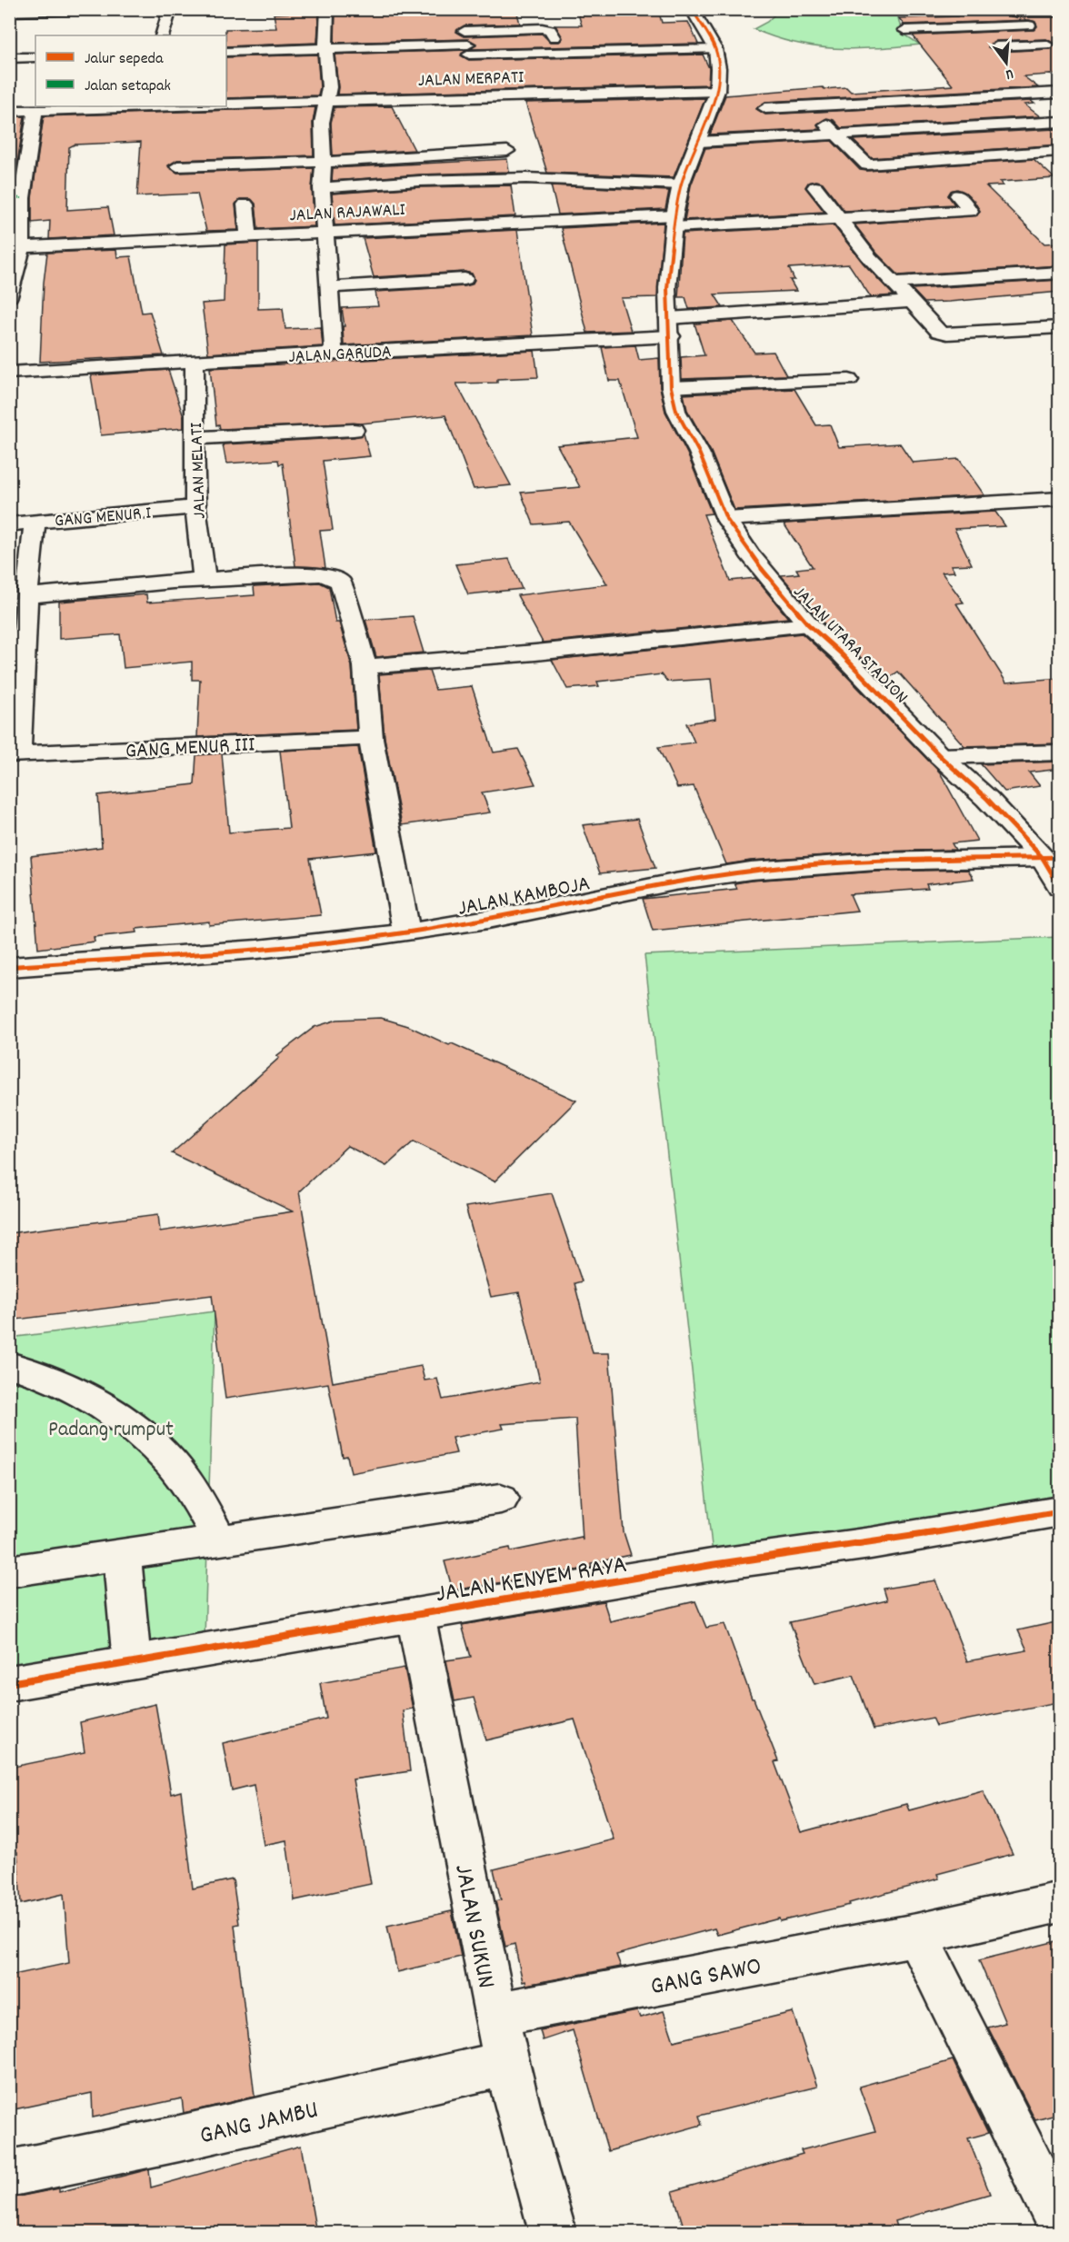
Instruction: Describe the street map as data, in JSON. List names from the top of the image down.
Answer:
{
  "streets": {
    "street": [
      "JALAN MERPATI",
      "JALAN RAJAWALI",
      "JALAN GARUDA",
      "JALAN MELATI",
      "GANG MENUR I",
      "JALAN UTARA STADION",
      "GANG MENUR III",
      "JALAN KAMBOJA",
      "JALAN KENYEM RAYA",
      "JALAN SUKUN",
      "GANG SAWO",
      "GANG JAMBU"
    ]
  },
  "crossings": [
    ["JALAN MERPATI", "JALAN UTARA STADION"],
    ["JALAN RAJAWALI", "JALAN UTARA STADION"],
    ["JALAN GARUDA", "JALAN MELATI"],
    ["JALAN GARUDA", "JALAN UTARA STADION"],
    ["JALAN MELATI", "GANG MENUR I"],
    ["JALAN UTARA STADION", "JALAN KAMBOJA"],
    ["JALAN KENYEM RAYA", "JALAN SUKUN"],
    ["JALAN SUKUN", "GANG SAWO"],
    ["JALAN SUKUN", "GANG JAMBU"]
  ],
  "parks": ["Padang rumput"],
  "legend": ["Jalur sepeda", "Jalan setapak"],
  "north": "bottom"
}
